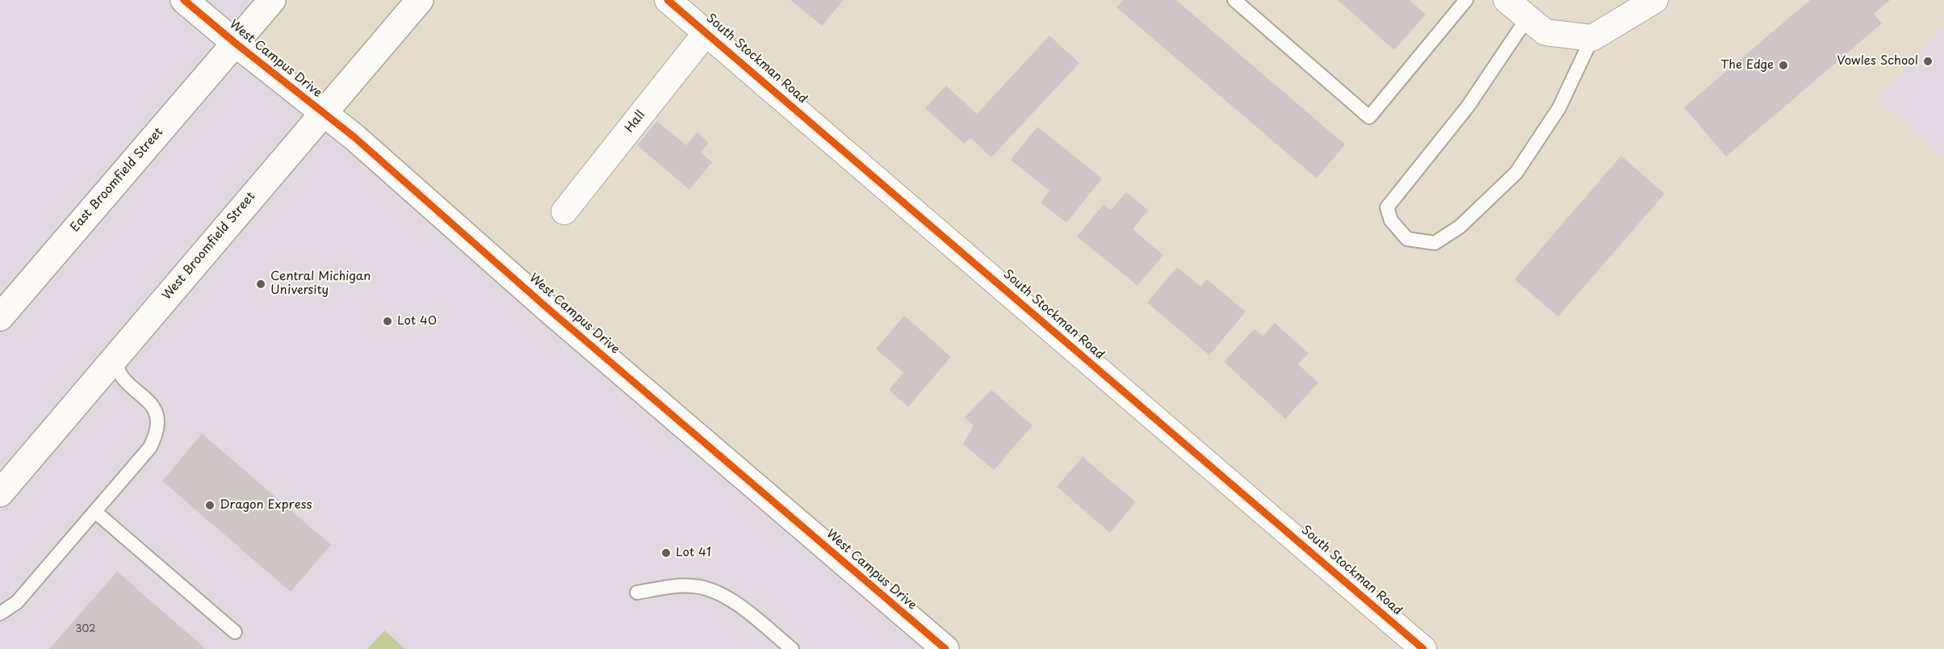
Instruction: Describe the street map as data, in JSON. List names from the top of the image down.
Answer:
{
  "streets": {
    "main road": ["West Campus Drive", "East Broomfield Street", "West Broomfield Street"],
    "street": ["South Stockman Road", "Hall"]
  },
  "crossings": [
    ["West Campus Drive", "East Broomfield Street"],
    ["West Campus Drive", "West Broomfield Street"],
    ["South Stockman Road", "Hall"]
  ],
  "places": [
    "Vowles School",
    "The Edge",
    "Central Michigan University",
    "Lot 40",
    "Dragon Express",
    "Lot 41"
  ],
  "house_numbers": ["302"]
}
